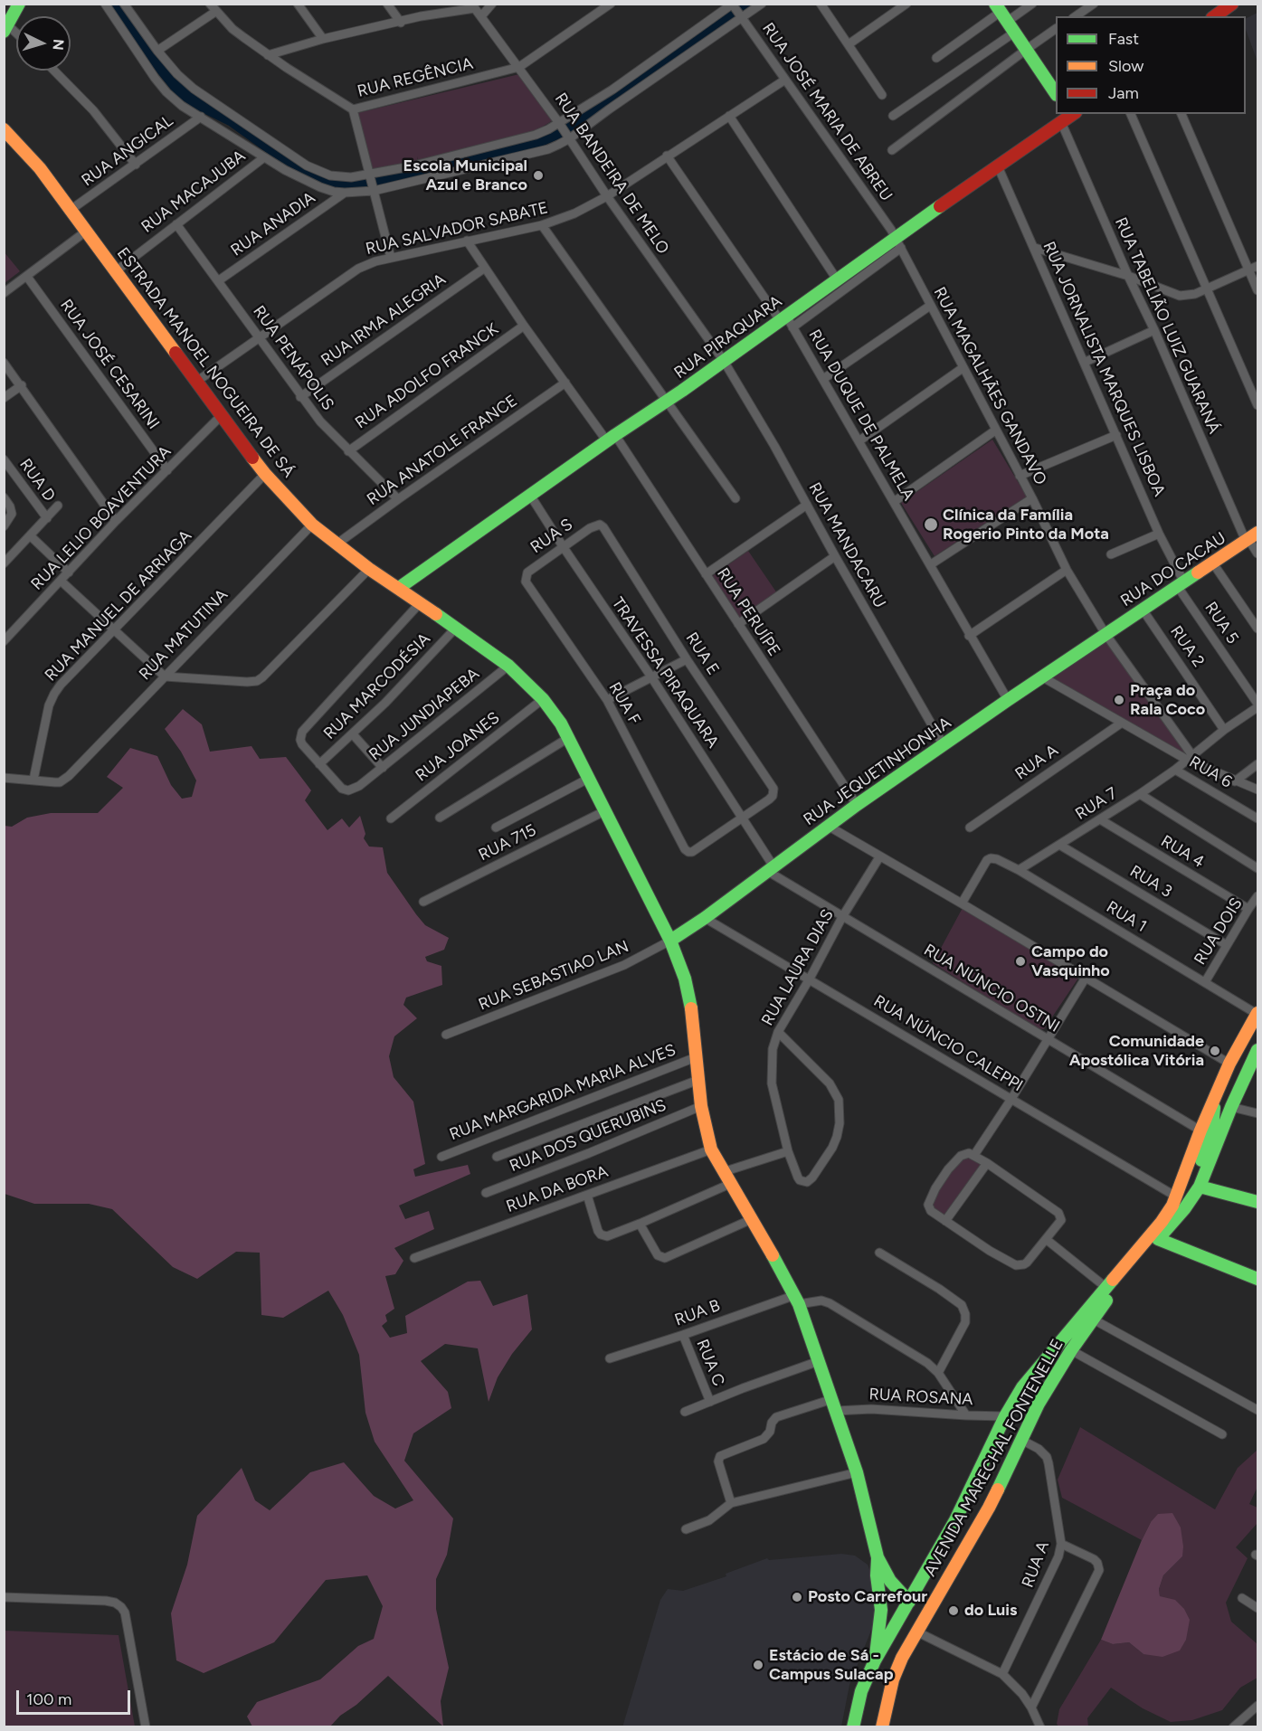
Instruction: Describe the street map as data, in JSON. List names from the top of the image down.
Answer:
{
  "streets": {
    "main road": [
      "RUA PIRAQUARA",
      "ESTRADA MANOEL NOGUEIRA DE SÁ",
      "RUA DO CACAU",
      "RUA JEQUETINHONHA",
      "AVENIDA MARECHAL FONTENELLE"
    ],
    "street": [
      "RUA REGÊNCIA",
      "RUA JOSÉ MARIA DE ABREU",
      "RUA ANGICAL",
      "RUA BANDEIRA DE MELO",
      "RUA MACAJUBA",
      "RUA ANADIA",
      "RUA SALVADOR SABATE",
      "RUA IRMA ALEGRIA",
      "RUA TABELIÃO LUIZ GUARANÁ",
      "RUA PENÁPOLIS",
      "RUA JOSÉ CESARINI",
      "RUA JORNALISTA MARQUES LISBOA",
      "RUA ADOLFO FRANCK",
      "RUA MAGALHÃES GANDAVO",
      "RUA DUQUE DE PALMELA",
      "RUA ANATOLE FRANCE",
      "RUA D",
      "RUA LELIO BOAVENTURA",
      "RUA S",
      "RUA MANDACARU",
      "RUA MANUEL DE ARRIAGA",
      "RUA PERUÍPE",
      "RUA 5",
      "RUA MATUTINA",
      "RUA 2",
      "RUA E",
      "TRAVESSA PIRAQUARA",
      "RUA MARCODÉSIA",
      "RUA F",
      "RUA JUNDIAPEBA",
      "RUA JOANES",
      "RUA A",
      "RUA 6",
      "RUA 7",
      "RUA 715",
      "RUA 4",
      "RUA 3",
      "RUA 1",
      "RUA DOIS",
      "RUA LAURA DIAS",
      "RUA SEBASTIAO LAN",
      "RUA NÚNCIO OSTNI",
      "RUA NÚNCIO CALEPPI",
      "RUA MARGARIDA MARIA ALVES",
      "RUA DOS QUERUBINS",
      "RUA DA BORA",
      "RUA B",
      "RUA C",
      "RUA ROSANA"
    ]
  },
  "crossings": [
    ["RUA REGÊNCIA", "RUA BANDEIRA DE MELO"],
    ["RUA JOSÉ MARIA DE ABREU", "RUA SALVADOR SABATE"],
    ["RUA JOSÉ MARIA DE ABREU", "RUA PIRAQUARA"],
    ["RUA JOSÉ MARIA DE ABREU", "RUA MAGALHÃES GANDAVO"],
    ["RUA ANGICAL", "ESTRADA MANOEL NOGUEIRA DE SÁ"],
    ["RUA BANDEIRA DE MELO", "RUA SALVADOR SABATE"],
    ["RUA BANDEIRA DE MELO", "RUA PIRAQUARA"],
    ["RUA BANDEIRA DE MELO", "RUA MANDACARU"],
    ["RUA MACAJUBA", "RUA PENÁPOLIS"],
    ["RUA MACAJUBA", "ESTRADA MANOEL NOGUEIRA DE SÁ"],
    ["RUA ANADIA", "RUA PENÁPOLIS"],
    ["RUA SALVADOR SABATE", "RUA PENÁPOLIS"],
    ["RUA SALVADOR SABATE", "ESTRADA MANOEL NOGUEIRA DE SÁ"],
    ["RUA SALVADOR SABATE", "RUA DUQUE DE PALMELA"],
    ["RUA SALVADOR SABATE", "RUA PERUÍPE"],
    ["RUA IRMA ALEGRIA", "RUA PENÁPOLIS"],
    ["RUA IRMA ALEGRIA", "RUA PERUÍPE"],
    ["RUA TABELIÃO LUIZ GUARANÁ", "RUA PIRAQUARA"],
    ["RUA TABELIÃO LUIZ GUARANÁ", "RUA DO CACAU"],
    ["RUA PIRAQUARA", "ESTRADA MANOEL NOGUEIRA DE SÁ"],
    ["RUA PIRAQUARA", "RUA JORNALISTA MARQUES LISBOA"],
    ["RUA PIRAQUARA", "RUA MAGALHÃES GANDAVO"],
    ["RUA PIRAQUARA", "RUA DUQUE DE PALMELA"],
    ["RUA PIRAQUARA", "RUA MANDACARU"],
    ["RUA PIRAQUARA", "RUA PERUÍPE"],
    ["RUA PIRAQUARA", "TRAVESSA PIRAQUARA"],
    ["RUA PENÁPOLIS", "RUA ADOLFO FRANCK"],
    ["RUA PENÁPOLIS", "RUA ANATOLE FRANCE"],
    ["ESTRADA MANOEL NOGUEIRA DE SÁ", "RUA ANATOLE FRANCE"],
    ["ESTRADA MANOEL NOGUEIRA DE SÁ", "RUA LELIO BOAVENTURA"],
    ["ESTRADA MANOEL NOGUEIRA DE SÁ", "RUA MANUEL DE ARRIAGA"],
    ["ESTRADA MANOEL NOGUEIRA DE SÁ", "RUA MATUTINA"],
    ["ESTRADA MANOEL NOGUEIRA DE SÁ", "RUA MARCODÉSIA"],
    ["ESTRADA MANOEL NOGUEIRA DE SÁ", "RUA JUNDIAPEBA"],
    ["ESTRADA MANOEL NOGUEIRA DE SÁ", "RUA JOANES"],
    ["ESTRADA MANOEL NOGUEIRA DE SÁ", "RUA JEQUETINHONHA"],
    ["ESTRADA MANOEL NOGUEIRA DE SÁ", "RUA 715"],
    ["ESTRADA MANOEL NOGUEIRA DE SÁ", "RUA SEBASTIAO LAN"],
    ["ESTRADA MANOEL NOGUEIRA DE SÁ", "RUA MARGARIDA MARIA ALVES"],
    ["ESTRADA MANOEL NOGUEIRA DE SÁ", "RUA DOS QUERUBINS"],
    ["ESTRADA MANOEL NOGUEIRA DE SÁ", "RUA DA BORA"],
    ["ESTRADA MANOEL NOGUEIRA DE SÁ", "RUA B"],
    ["ESTRADA MANOEL NOGUEIRA DE SÁ", "RUA ROSANA"],
    ["ESTRADA MANOEL NOGUEIRA DE SÁ", "AVENIDA MARECHAL FONTENELLE"],
    ["RUA JOSÉ CESARINI", "RUA LELIO BOAVENTURA"],
    ["RUA JORNALISTA MARQUES LISBOA", "RUA DO CACAU"],
    ["RUA JORNALISTA MARQUES LISBOA", "RUA 5"],
    ["RUA ADOLFO FRANCK", "RUA PERUÍPE"],
    ["RUA MAGALHÃES GANDAVO", "RUA DO CACAU"],
    ["RUA MAGALHÃES GANDAVO", "RUA JEQUETINHONHA"],
    ["RUA DUQUE DE PALMELA", "RUA JEQUETINHONHA"],
    ["RUA ANATOLE FRANCE", "RUA PERUÍPE"],
    ["RUA S", "RUA E"],
    ["RUA S", "TRAVESSA PIRAQUARA"],
    ["RUA S", "RUA F"],
    ["RUA MANDACARU", "RUA JEQUETINHONHA"],
    ["RUA DO CACAU", "RUA 5"],
    ["RUA DO CACAU", "RUA 2"],
    ["RUA DO CACAU", "RUA JEQUETINHONHA"],
    ["RUA MANUEL DE ARRIAGA", "RUA MATUTINA"],
    ["RUA PERUÍPE", "RUA JEQUETINHONHA"],
    ["RUA E", "TRAVESSA PIRAQUARA"],
    ["RUA E", "RUA F"],
    ["TRAVESSA PIRAQUARA", "RUA F"],
    ["TRAVESSA PIRAQUARA", "RUA JEQUETINHONHA"],
    ["TRAVESSA PIRAQUARA", "RUA NÚNCIO OSTNI"],
    ["RUA MARCODÉSIA", "RUA JUNDIAPEBA"],
    ["RUA A", "AVENIDA MARECHAL FONTENELLE"],
    ["RUA JEQUETINHONHA", "RUA SEBASTIAO LAN"],
    ["RUA JEQUETINHONHA", "RUA NÚNCIO OSTNI"],
    ["RUA JEQUETINHONHA", "RUA NÚNCIO CALEPPI"],
    ["RUA 6", "RUA 7"],
    ["RUA 7", "RUA 4"],
    ["RUA 7", "RUA 3"],
    ["RUA 7", "RUA 1"],
    ["RUA 4", "RUA DOIS"],
    ["RUA 3", "RUA DOIS"],
    ["RUA 1", "RUA DOIS"],
    ["RUA 1", "AVENIDA MARECHAL FONTENELLE"],
    ["RUA LAURA DIAS", "RUA NÚNCIO OSTNI"],
    ["RUA LAURA DIAS", "RUA NÚNCIO CALEPPI"],
    ["RUA NÚNCIO OSTNI", "AVENIDA MARECHAL FONTENELLE"],
    ["RUA NÚNCIO CALEPPI", "AVENIDA MARECHAL FONTENELLE"],
    ["RUA B", "RUA C"],
    ["RUA B", "RUA ROSANA"],
    ["RUA ROSANA", "AVENIDA MARECHAL FONTENELLE"]
  ],
  "places": [
    "Escola Municipal Azul e Branco",
    "Clínica da Família Rogerio Pinto da Mota",
    "Praça do Rala Coco",
    "Campo do Vasquinho",
    "Comunidade Apostólica Vitória",
    "Posto Carrefour",
    "do Luis",
    "Estácio de Sá - Campus Sulacap"
  ],
  "legend": ["Fast", "Slow", "Jam"],
  "scale_bar": "100 m",
  "north": "right"
}
